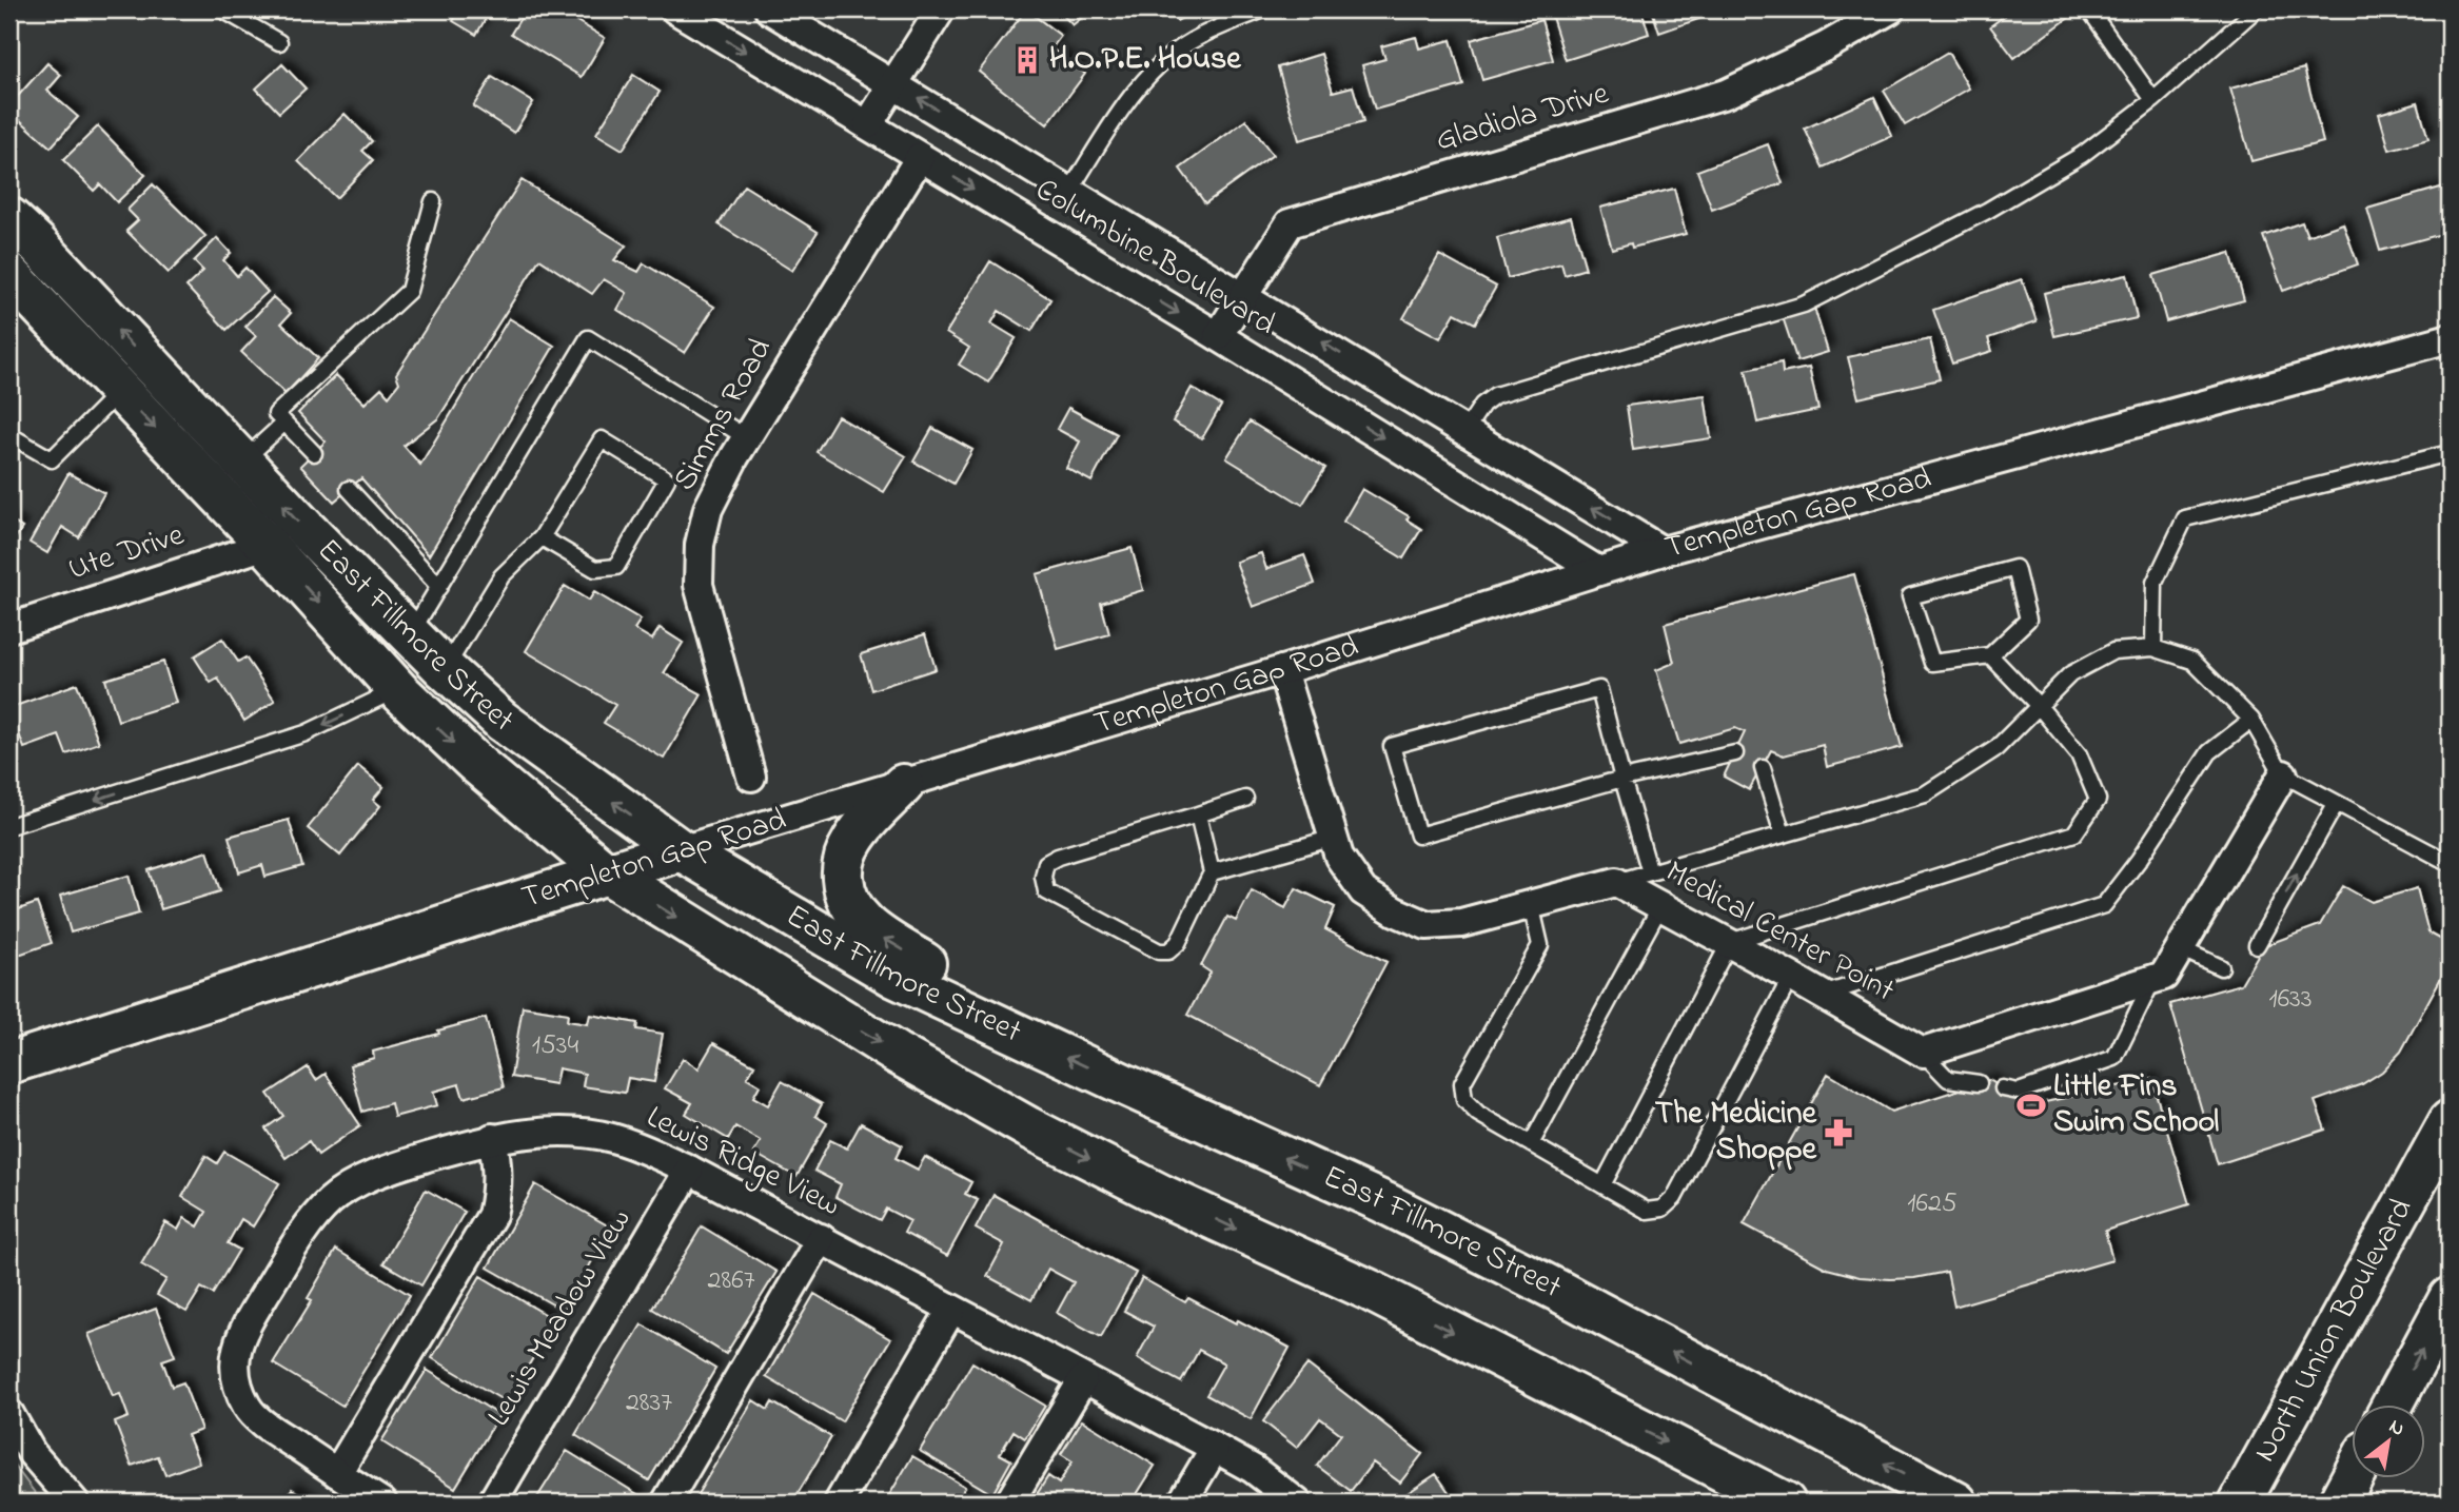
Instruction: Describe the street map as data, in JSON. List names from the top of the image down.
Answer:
{
  "streets": {
    "main road": ["Templeton Gap Road", "East Fillmore Street", "North Union Boulevard"],
    "street": [
      "Gladiola Drive",
      "Columbine Boulevard",
      "Simms Road",
      "Ute Drive",
      "Medical Center Point",
      "Lewis Ridge View",
      "Lewis Meadow View"
    ]
  },
  "crossings": [
    ["Gladiola Drive", "Columbine Boulevard"],
    ["Columbine Boulevard", "Simms Road"],
    ["Columbine Boulevard", "Templeton Gap Road"],
    ["Templeton Gap Road", "East Fillmore Street"],
    ["Templeton Gap Road", "Medical Center Point"],
    ["Ute Drive", "East Fillmore Street"],
    ["Lewis Ridge View", "Lewis Meadow View"]
  ],
  "places": {
    "building": ["H.O.P.E. House"],
    "sports": ["Little Fins Swim School"],
    "pharmacy": ["The Medicine Shoppe"]
  },
  "house_numbers": [
    "1633",
    "1534",
    "1625",
    "2867",
    "2837"
  ],
  "north": "top right"
}
